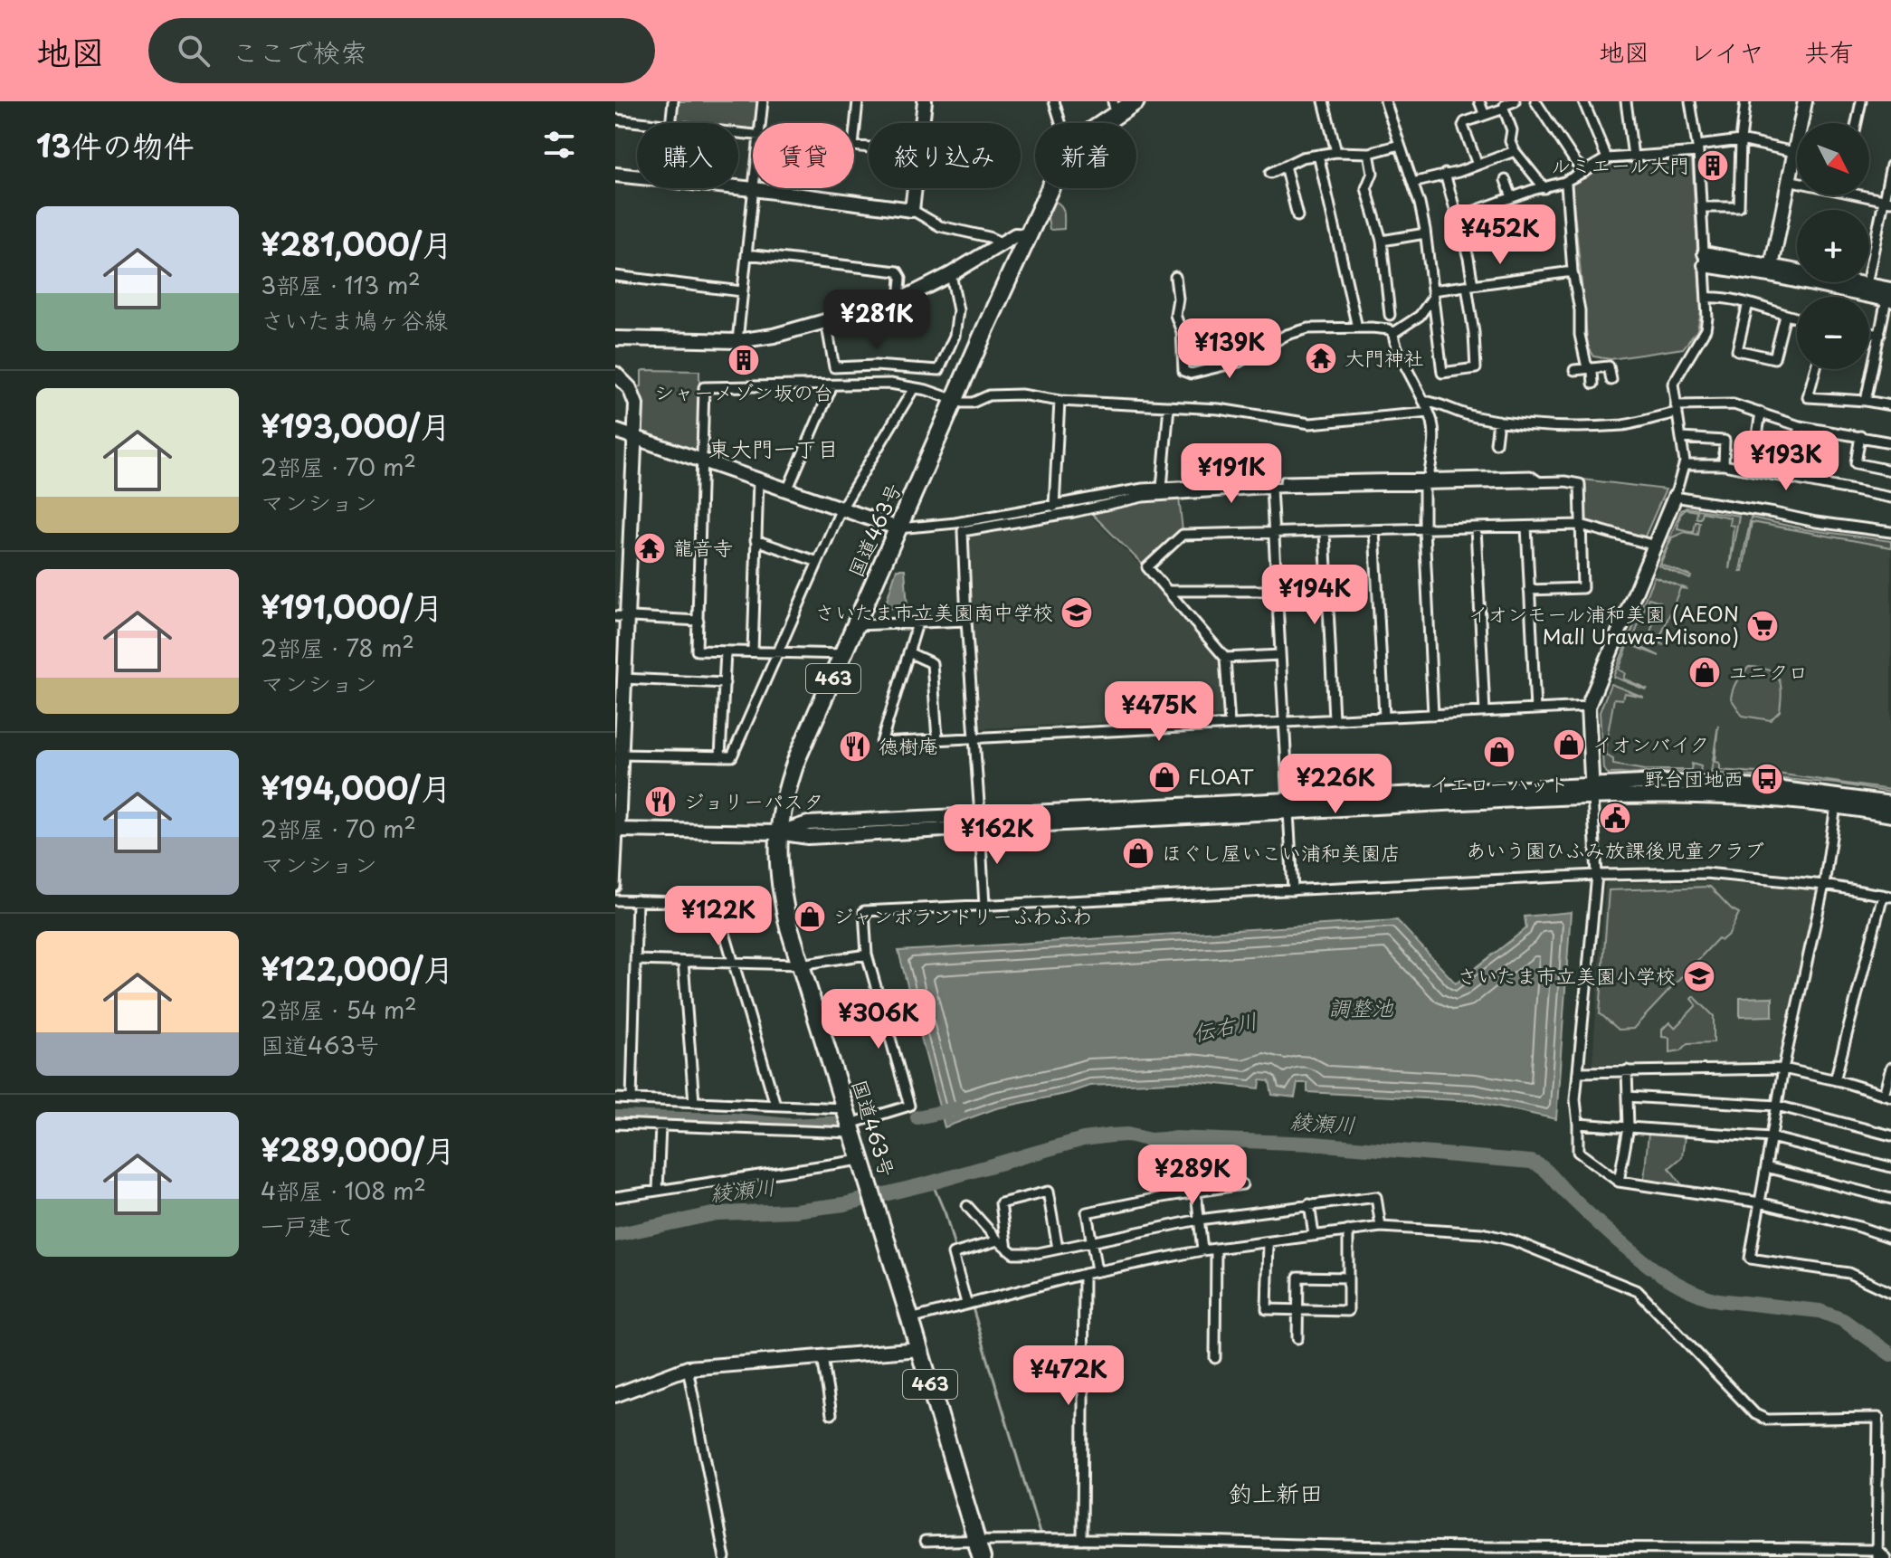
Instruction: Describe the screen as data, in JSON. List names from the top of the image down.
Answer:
{
  "streets": {
    "highway": ["国道463号", "463"]
  },
  "districts": ["東大門一丁目", "釣上新田"],
  "water": ["調整池", "伝右川", "綾瀬川"],
  "places": {
    "building": ["ルミエール大門", "シャーメゾン坂の台"],
    "temple": ["大門神社", "龍音寺"],
    "school or university": ["さいたま市立美園南中学校", "さいたま市立美園小学校"],
    "supermarket": ["イオンモール浦和美園 (AEON Mall Urawa-Misono)"],
    "shop": [
      "ユニクロ",
      "イオンバイク",
      "イエローハット",
      "FLOAT",
      "ほぐし屋いこい浦和美園店",
      "ジャンボランドリーふわふわ"
    ],
    "restaurant": ["徳樹庵", "ジョリーパスタ"],
    "bus stop": ["野台団地西"],
    "public building": ["あいう園ひふみ放課後児童クラブ"]
  },
  "north": "bottom right",
  "page": {
    "header": "地図",
    "search": "ここで検索",
    "nav": ["地図", "レイヤ", "共有"],
    "heading": "13件の物件",
    "map_buttons": ["+", "−"],
    "chip": [
      "購入",
      "賃貸",
      "絞り込み",
      "新着"
    ],
    "list": [
      {
        "name": "¥281,000/月",
        "note": "3部屋 · 113 m² · さいたま鳩ヶ谷線"
      },
      {
        "name": "¥193,000/月",
        "note": "2部屋 · 70 m² · マンション"
      },
      {
        "name": "¥191,000/月",
        "note": "2部屋 · 78 m² · マンション"
      },
      {
        "name": "¥194,000/月",
        "note": "2部屋 · 70 m² · マンション"
      },
      {
        "name": "¥122,000/月",
        "note": "2部屋 · 54 m² · 国道463号"
      },
      {
        "name": "¥289,000/月",
        "note": "4部屋 · 108 m² · 一戸建て"
      }
    ],
    "price": [
      "¥452K",
      "¥281K",
      "¥139K",
      "¥193K",
      "¥191K",
      "¥194K",
      "¥475K",
      "¥226K",
      "¥162K",
      "¥122K",
      "¥306K",
      "¥289K",
      "¥472K"
    ]
  }
}
